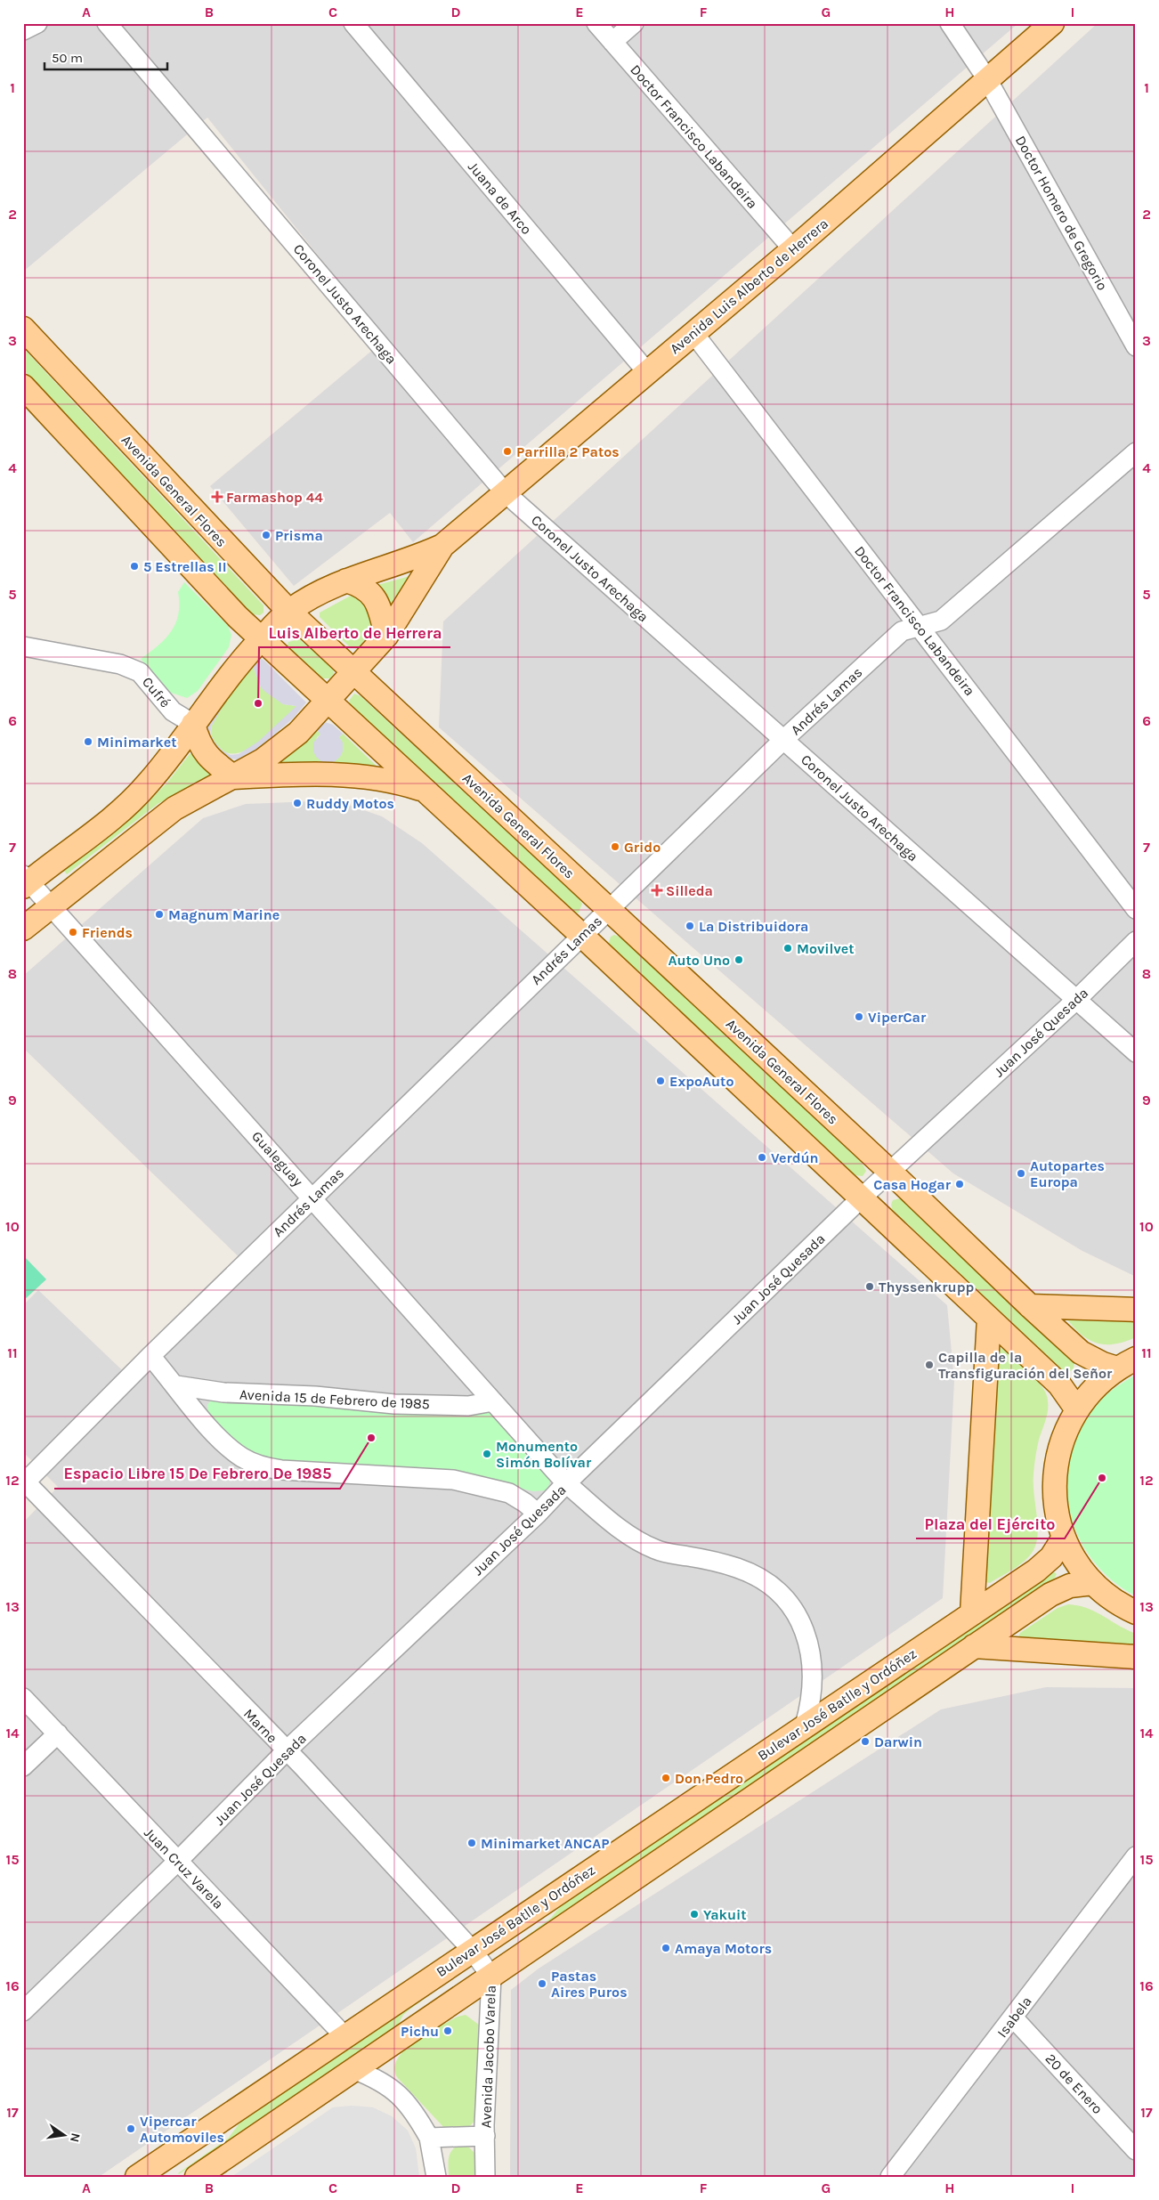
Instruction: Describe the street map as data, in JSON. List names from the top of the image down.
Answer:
{
  "streets": {
    "main road": ["Avenida Luis Alberto de Herrera", "Avenida General Flores", "Bulevar José Batlle y Ordóñez"],
    "street": [
      "Doctor Francisco Labandeira",
      "Juana de Arco",
      "Doctor Homero de Gregorio",
      "Coronel Justo Arechaga",
      "Cufré",
      "Andrés Lamas",
      "Juan José Quesada",
      "Gualeguay",
      "Avenida 15 de Febrero de 1985",
      "Marne",
      "Juan Cruz Varela",
      "Isabela",
      "Avenida Jacobo Varela",
      "20 de Enero"
    ]
  },
  "crossings": [
    ["Doctor Francisco Labandeira", "Avenida Luis Alberto de Herrera"],
    ["Doctor Francisco Labandeira", "Andrés Lamas"],
    ["Juana de Arco", "Avenida Luis Alberto de Herrera"],
    ["Doctor Homero de Gregorio", "Avenida Luis Alberto de Herrera"],
    ["Avenida Luis Alberto de Herrera", "Coronel Justo Arechaga"],
    ["Avenida Luis Alberto de Herrera", "Avenida General Flores"],
    ["Avenida Luis Alberto de Herrera", "Cufré"],
    ["Avenida Luis Alberto de Herrera", "Gualeguay"],
    ["Coronel Justo Arechaga", "Andrés Lamas"],
    ["Coronel Justo Arechaga", "Juan José Quesada"],
    ["Avenida General Flores", "Andrés Lamas"],
    ["Avenida General Flores", "Juan José Quesada"],
    ["Andrés Lamas", "Gualeguay"],
    ["Andrés Lamas", "Marne"],
    ["Juan José Quesada", "Gualeguay"],
    ["Juan José Quesada", "Marne"],
    ["Juan José Quesada", "Juan Cruz Varela"],
    ["Gualeguay", "Avenida 15 de Febrero de 1985"],
    ["Bulevar José Batlle y Ordóñez", "Marne"],
    ["Bulevar José Batlle y Ordóñez", "Juan Cruz Varela"],
    ["Bulevar José Batlle y Ordóñez", "Avenida Jacobo Varela"],
    ["Marne", "Avenida Jacobo Varela"],
    ["Isabela", "20 de Enero"]
  ],
  "places": {
    "other": [
      "Parrilla 2 Patos",
      "Prisma",
      "5 Estrellas II",
      "Luis Alberto de Herrera",
      "Minimarket",
      "Ruddy Motos",
      "Grido",
      "Magnum Marine",
      "La Distribuidora",
      "Friends",
      "Movilvet",
      "Auto Uno",
      "ViperCar",
      "ExpoAuto",
      "Verdún",
      "Autopartes Europa",
      "Casa Hogar",
      "Thyssenkrupp",
      "Capilla de la Transfiguración del Señor",
      "Espacio Libre 15 De Febrero De 1985",
      "Monumento Simón Bolívar",
      "Plaza del Ejército",
      "Darwin",
      "Don Pedro",
      "Minimarket ANCAP",
      "Yakuit",
      "Amaya Motors",
      "Pastas Aires Puros",
      "Pichu",
      "Vipercar Automoviles"
    ],
    "health": ["Farmashop 44", "Silleda"]
  },
  "scale_bar": "50 m",
  "north": "right",
  "grid": {
    "columns": [
      "A",
      "B",
      "C",
      "D",
      "E",
      "F",
      "G",
      "H",
      "I"
    ],
    "rows": [
      "1",
      "2",
      "3",
      "4",
      "5",
      "6",
      "7",
      "8",
      "9",
      "10",
      "11",
      "12",
      "13",
      "14",
      "15",
      "16",
      "17"
    ]
  }
}
